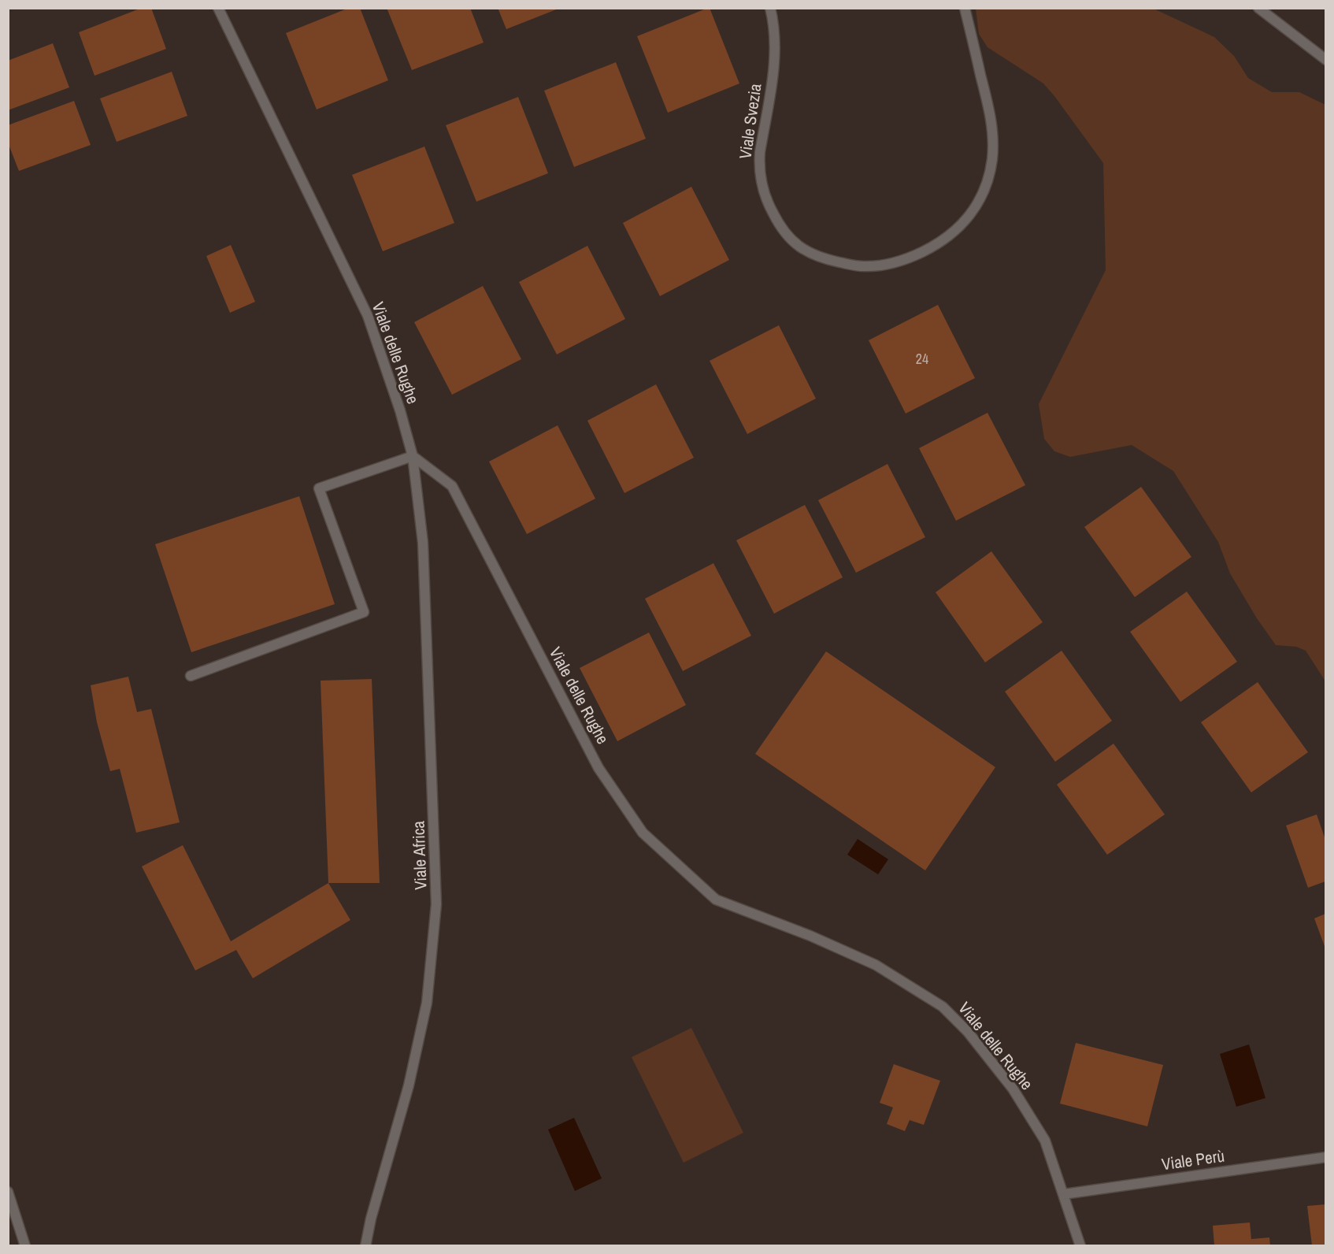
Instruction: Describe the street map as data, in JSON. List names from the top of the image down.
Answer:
{
  "streets": {
    "street": [
      "Viale Svezia",
      "Viale delle Rughe",
      "Viale Africa",
      "Viale Perù"
    ]
  },
  "crossings": [
    ["Viale delle Rughe", "Viale Africa"],
    ["Viale delle Rughe", "Viale Perù"]
  ],
  "house_numbers": ["24"]
}
